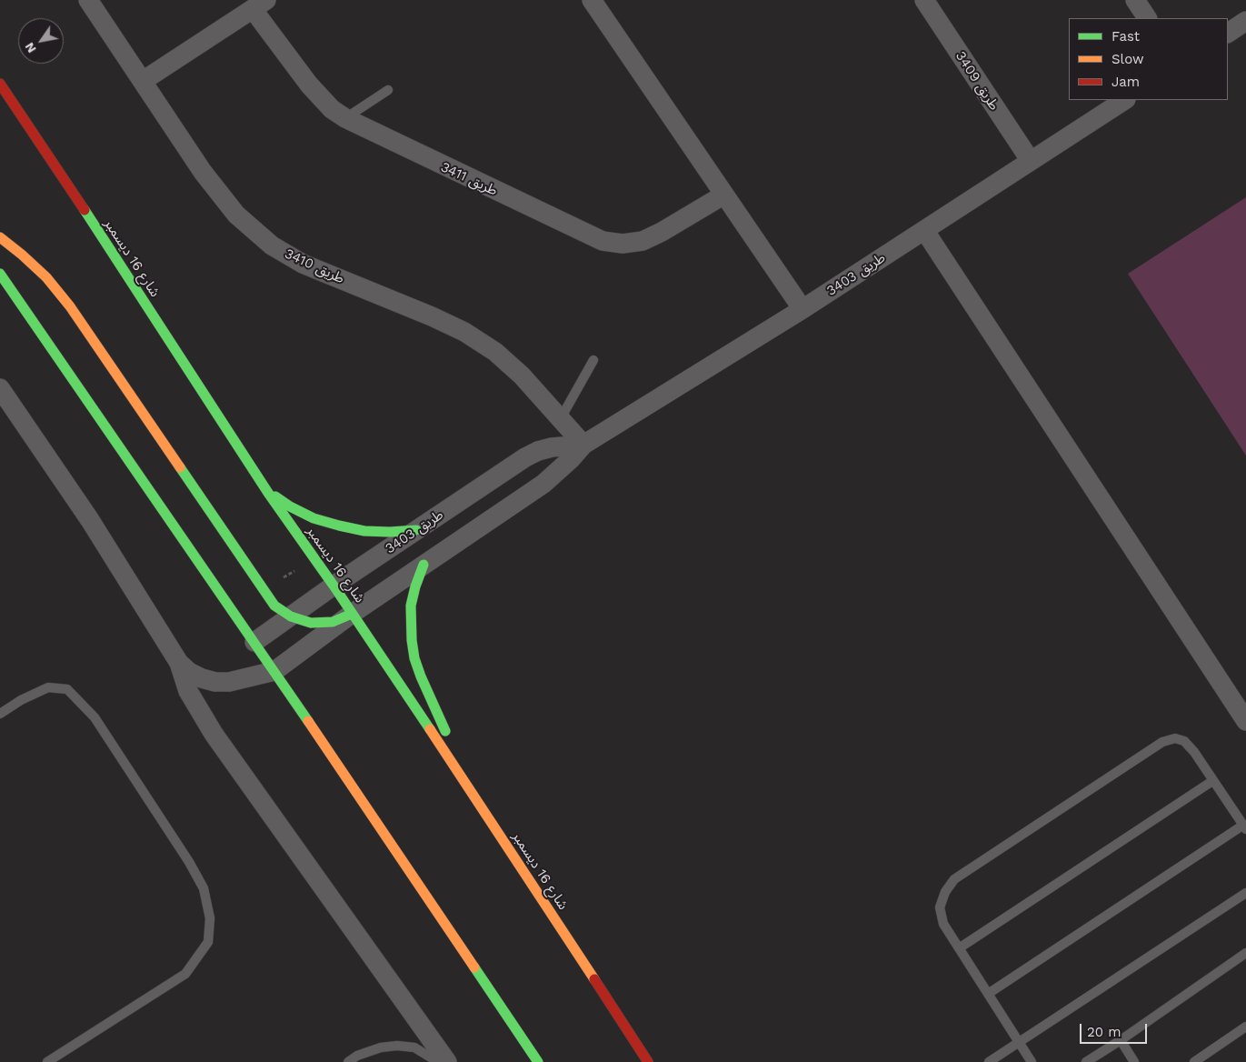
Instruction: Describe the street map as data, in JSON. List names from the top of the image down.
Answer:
{
  "streets": {
    "main road": ["شارع 16 ديسمبر"],
    "street": [
      "طريق 3409",
      "طريق 3411",
      "طريق 3410",
      "طريق 3403"
    ]
  },
  "crossings": [
    ["طريق 3409", "طريق 3403"],
    ["طريق 3411", "طريق 3410"],
    ["شارع 16 ديسمبر", "طريق 3403"],
    ["طريق 3410", "طريق 3403"]
  ],
  "legend": ["Fast", "Slow", "Jam"],
  "scale_bar": "20 m",
  "north": "bottom left"
}
